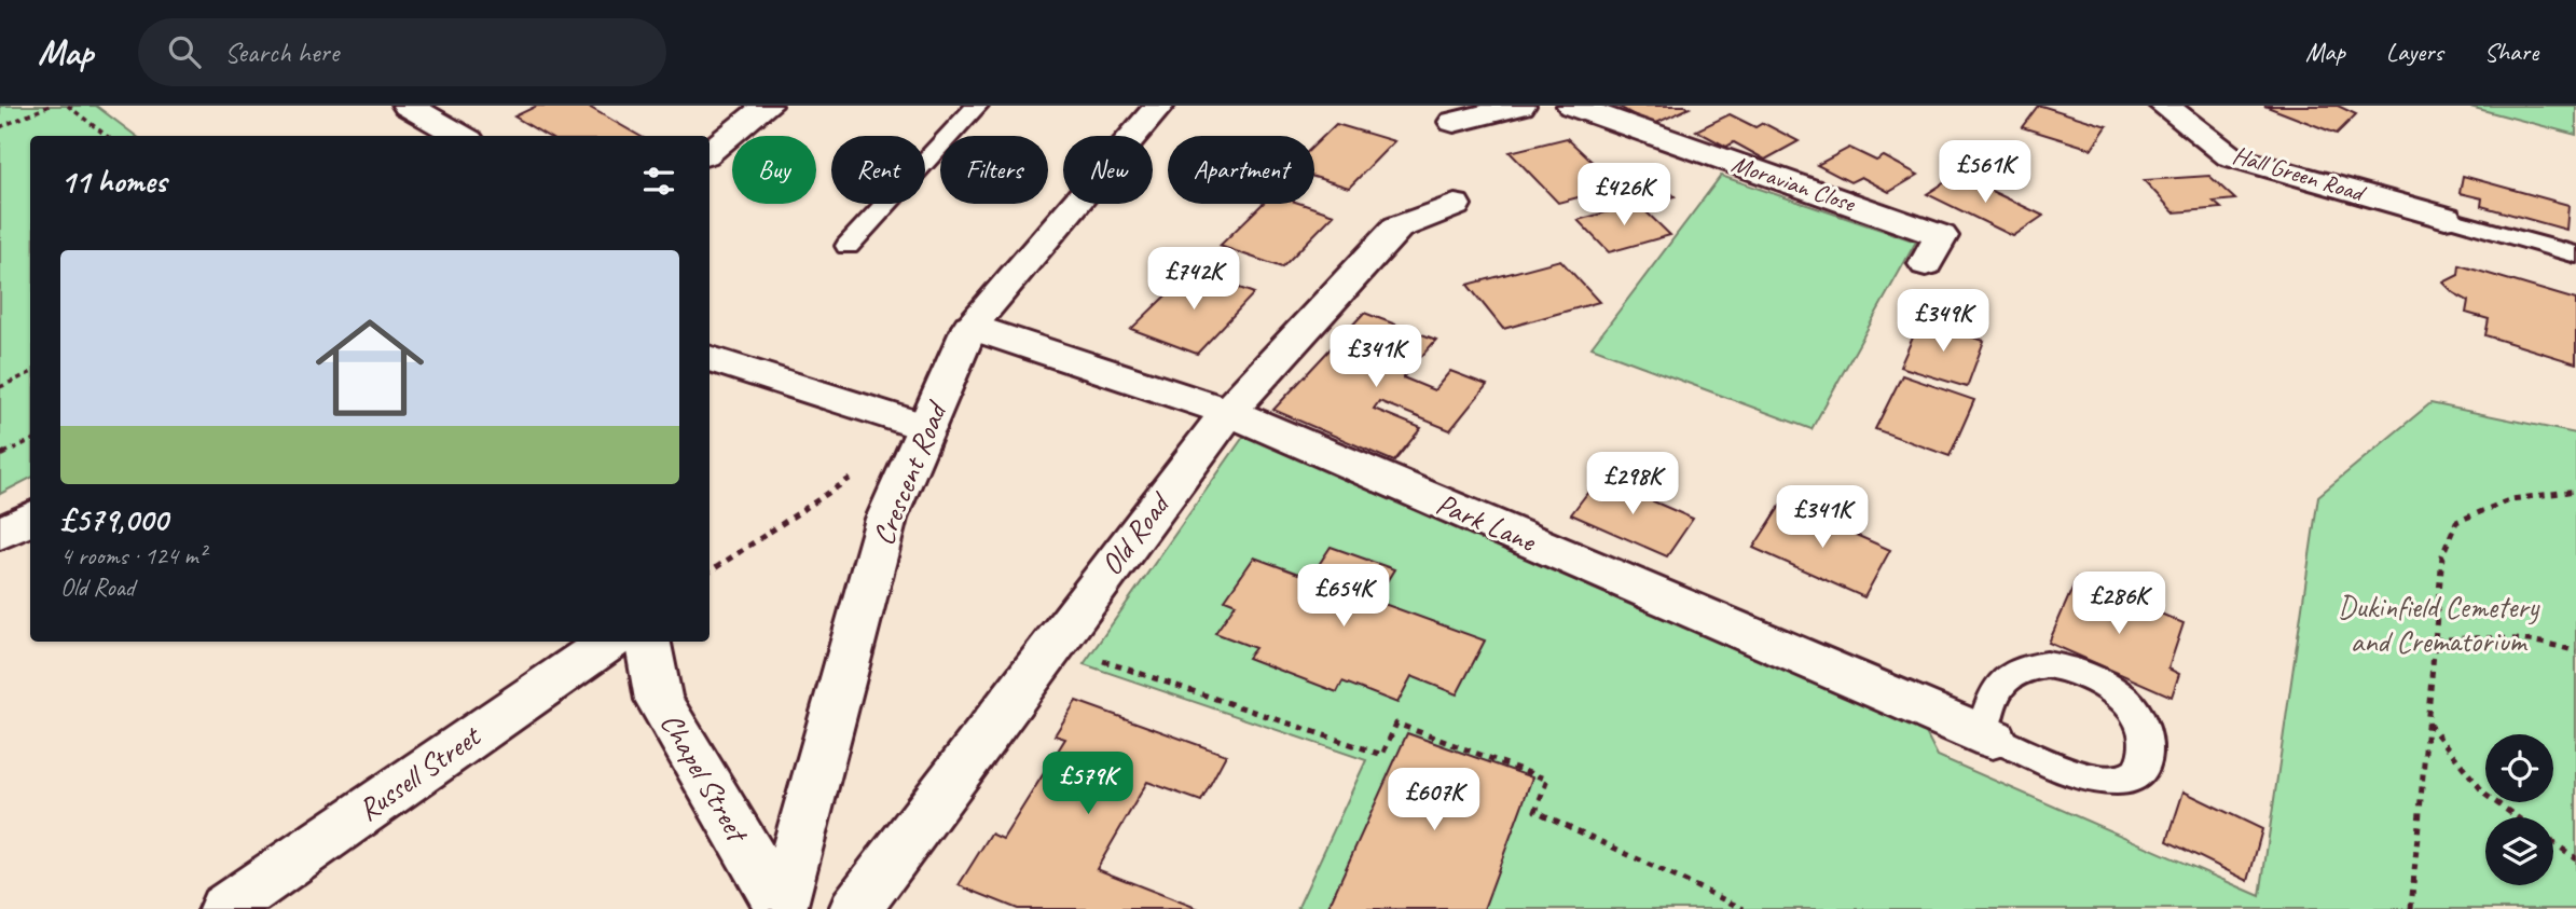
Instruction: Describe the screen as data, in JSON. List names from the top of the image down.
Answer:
{
  "streets": {
    "street": [
      "Hall Green Road",
      "Moravian Close",
      "Crescent Road",
      "Park Lane",
      "Old Road",
      "Russell Street",
      "Chapel Street"
    ]
  },
  "crossings": [
    ["Crescent Road", "Park Lane"],
    ["Crescent Road", "Chapel Street"],
    ["Park Lane", "Old Road"]
  ],
  "parks": ["Dukinfield Cemetery and Crematorium"],
  "page": {
    "header": "Map",
    "search": "Search here",
    "nav": ["Map", "Layers", "Share"],
    "chip": [
      "Buy",
      "Rent",
      "Filters",
      "New",
      "Apartment"
    ],
    "heading": "11 homes",
    "price": [
      "£561K",
      "£426K",
      "£742K",
      "£349K",
      "£341K",
      "£298K",
      "£341K",
      "£654K",
      "£286K",
      "£579K",
      "£607K"
    ],
    "list": [
      {
        "name": "£579,000",
        "note": "4 rooms · 124 m² · Old Road"
      }
    ]
  }
}
